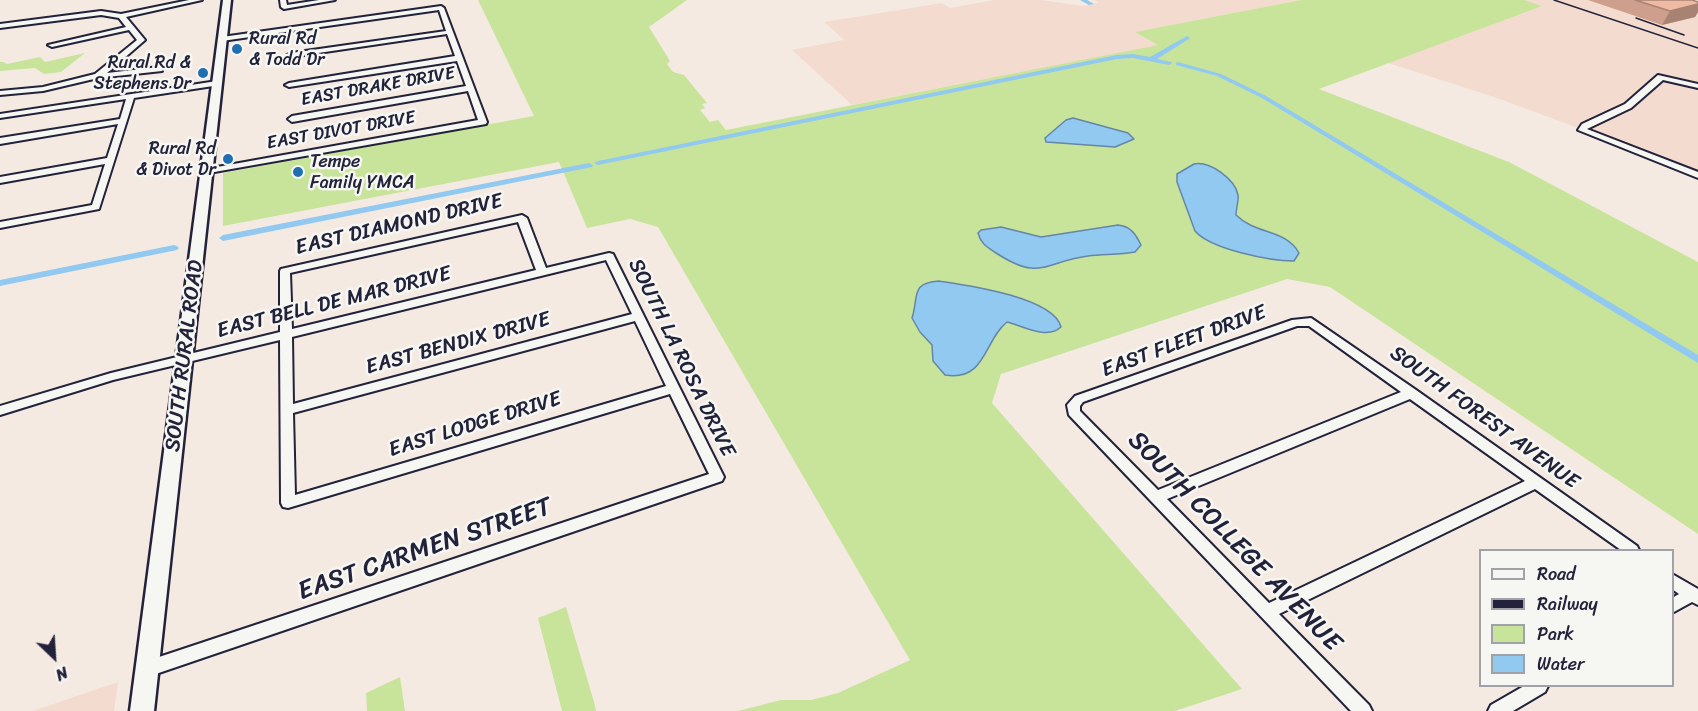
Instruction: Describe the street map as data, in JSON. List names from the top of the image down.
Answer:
{
  "streets": {
    "main road": ["SOUTH RURAL ROAD"],
    "street": [
      "EAST DRAKE DRIVE",
      "EAST DIVOT DRIVE",
      "EAST DIAMOND DRIVE",
      "EAST BELL DE MAR DRIVE",
      "EAST FLEET DRIVE",
      "EAST BENDIX DRIVE",
      "SOUTH LA ROSA DRIVE",
      "SOUTH FOREST AVENUE",
      "EAST LODGE DRIVE",
      "SOUTH COLLEGE AVENUE",
      "EAST CARMEN STREET"
    ]
  },
  "crossings": [
    ["EAST DRAKE DRIVE", "EAST DIVOT DRIVE"],
    ["EAST DIVOT DRIVE", "SOUTH RURAL ROAD"],
    ["EAST DIAMOND DRIVE", "EAST BELL DE MAR DRIVE"],
    ["EAST BELL DE MAR DRIVE", "SOUTH RURAL ROAD"],
    ["EAST BELL DE MAR DRIVE", "SOUTH LA ROSA DRIVE"],
    ["EAST FLEET DRIVE", "SOUTH FOREST AVENUE"],
    ["EAST FLEET DRIVE", "SOUTH COLLEGE AVENUE"],
    ["EAST BENDIX DRIVE", "SOUTH LA ROSA DRIVE"],
    ["EAST BENDIX DRIVE", "EAST LODGE DRIVE"],
    ["SOUTH RURAL ROAD", "EAST CARMEN STREET"],
    ["SOUTH LA ROSA DRIVE", "EAST LODGE DRIVE"],
    ["SOUTH LA ROSA DRIVE", "EAST CARMEN STREET"]
  ],
  "places": [
    "Rural Rd & Todd Dr",
    "Rural Rd & Stephens Dr",
    "Rural Rd & Divot Dr",
    "Tempe Family YMCA"
  ],
  "legend": [
    "Road",
    "Railway",
    "Park",
    "Water"
  ],
  "north": "bottom right"
}
